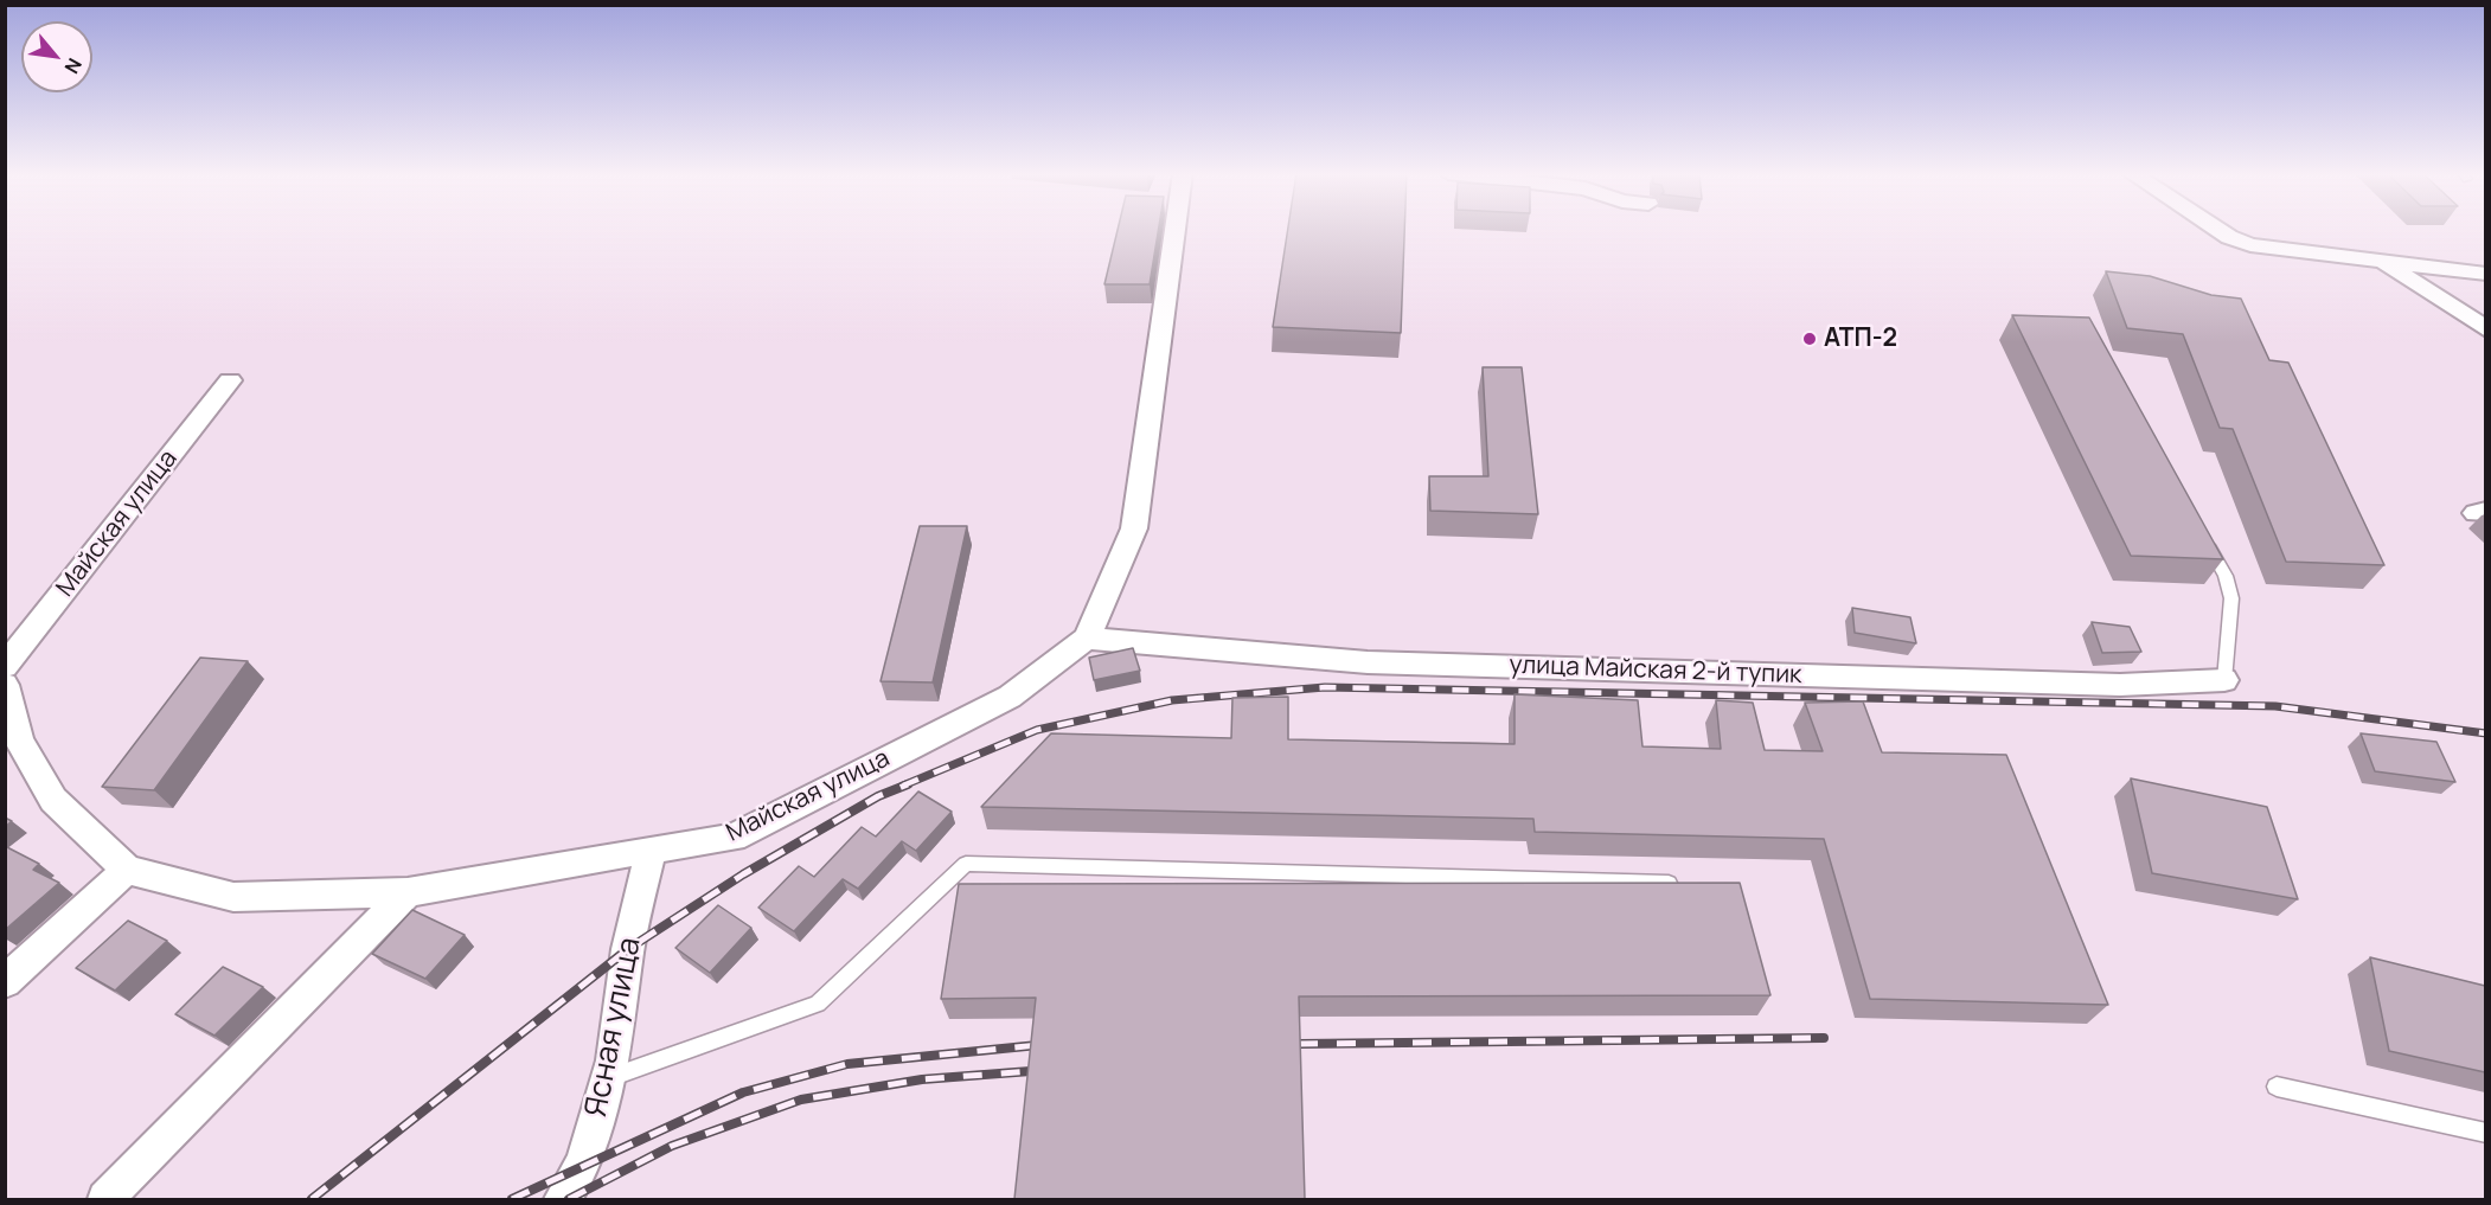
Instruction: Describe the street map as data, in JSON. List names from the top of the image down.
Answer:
{
  "streets": {
    "street": ["Майская улица", "улица Майская 2-й тупик", "Ясная улица"]
  },
  "crossings": [
    ["Майская улица", "улица Майская 2-й тупик"],
    ["Майская улица", "Ясная улица"]
  ],
  "places": ["АТП-2"],
  "north": "bottom right"
}
